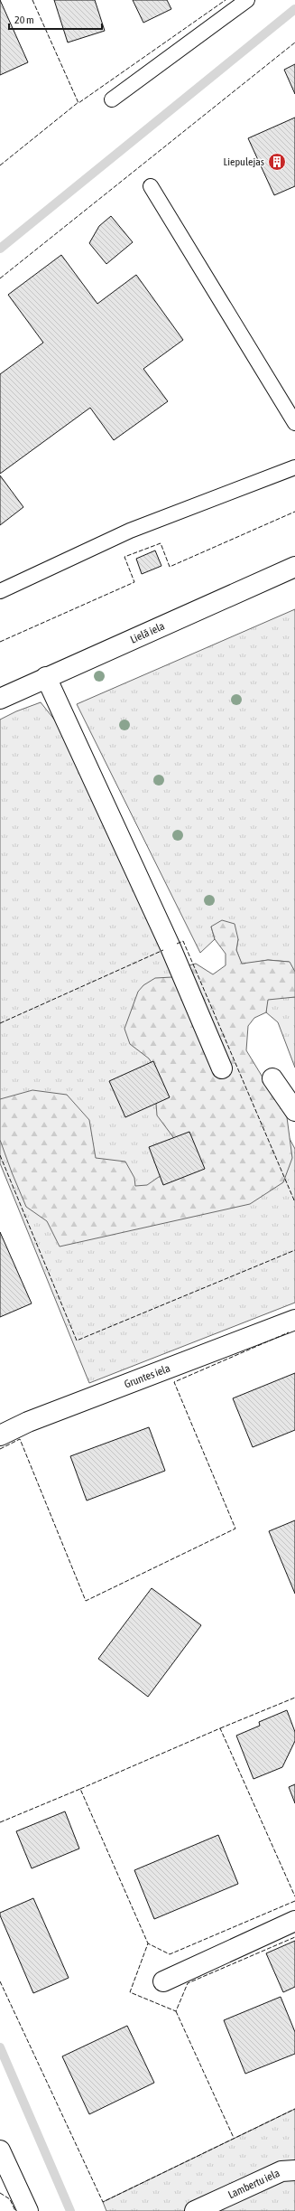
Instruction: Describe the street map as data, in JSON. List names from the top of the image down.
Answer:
{
  "streets": {
    "street": ["Lielā iela", "Gruntes iela", "Lambertu iela"]
  },
  "places": {
    "building": ["Liepulejas"]
  },
  "scale_bar": "20 m"
}
